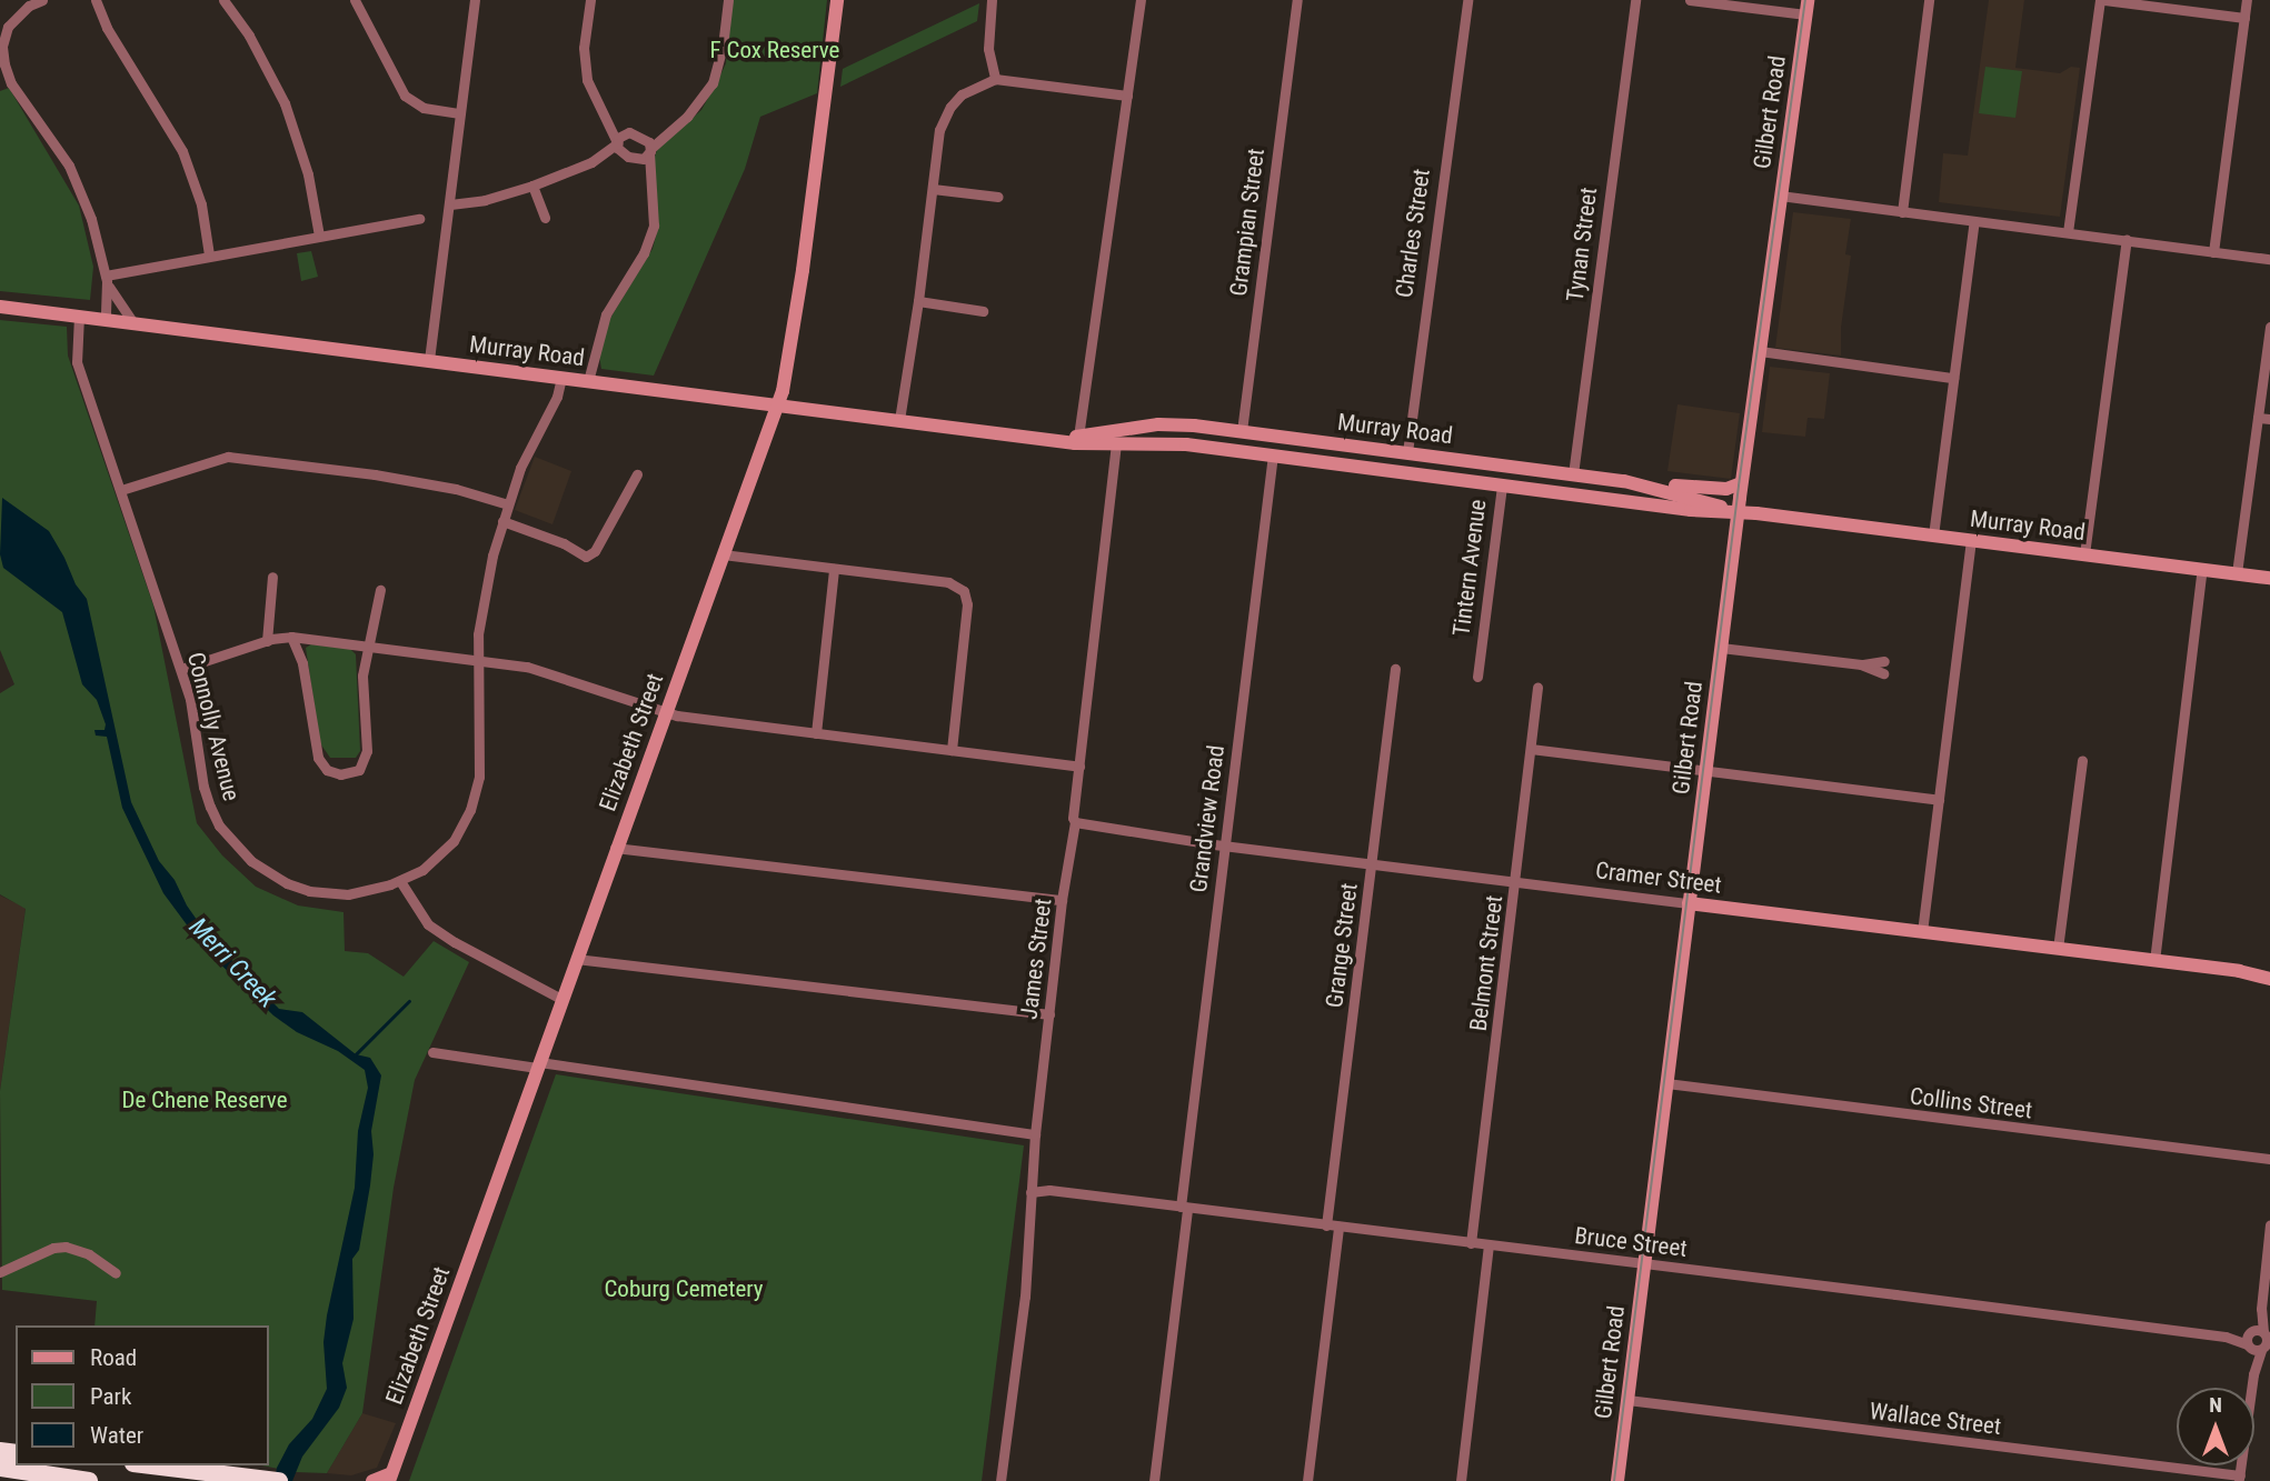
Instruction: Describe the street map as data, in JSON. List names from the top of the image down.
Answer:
{
  "streets": {
    "main road": [
      "Gilbert Road",
      "Grampian Street",
      "Charles Street",
      "Tynan Street",
      "Murray Road",
      "Tintern Avenue",
      "Elizabeth Street",
      "Grandview Road",
      "Cramer Street"
    ],
    "street": [
      "Connolly Avenue",
      "Grange Street",
      "James Street",
      "Belmont Street",
      "Collins Street",
      "Bruce Street",
      "Wallace Street"
    ]
  },
  "crossings": [
    ["Gilbert Road", "Murray Road"],
    ["Gilbert Road", "Cramer Street"],
    ["Gilbert Road", "Collins Street"],
    ["Gilbert Road", "Bruce Street"],
    ["Gilbert Road", "Wallace Street"],
    ["Grampian Street", "Murray Road"],
    ["Charles Street", "Murray Road"],
    ["Tynan Street", "Murray Road"],
    ["Murray Road", "Tintern Avenue"],
    ["Murray Road", "Connolly Avenue"],
    ["Murray Road", "Elizabeth Street"],
    ["Murray Road", "Grandview Road"],
    ["Murray Road", "James Street"],
    ["Grandview Road", "Cramer Street"],
    ["Grandview Road", "Bruce Street"],
    ["Cramer Street", "Grange Street"],
    ["Cramer Street", "James Street"],
    ["Cramer Street", "Belmont Street"],
    ["Grange Street", "Bruce Street"],
    ["James Street", "Bruce Street"],
    ["Belmont Street", "Bruce Street"]
  ],
  "water": ["Merri Creek"],
  "parks": ["F Cox Reserve", "De Chene Reserve", "Coburg Cemetery"],
  "legend": ["Road", "Park", "Water"],
  "north": "top"
}
